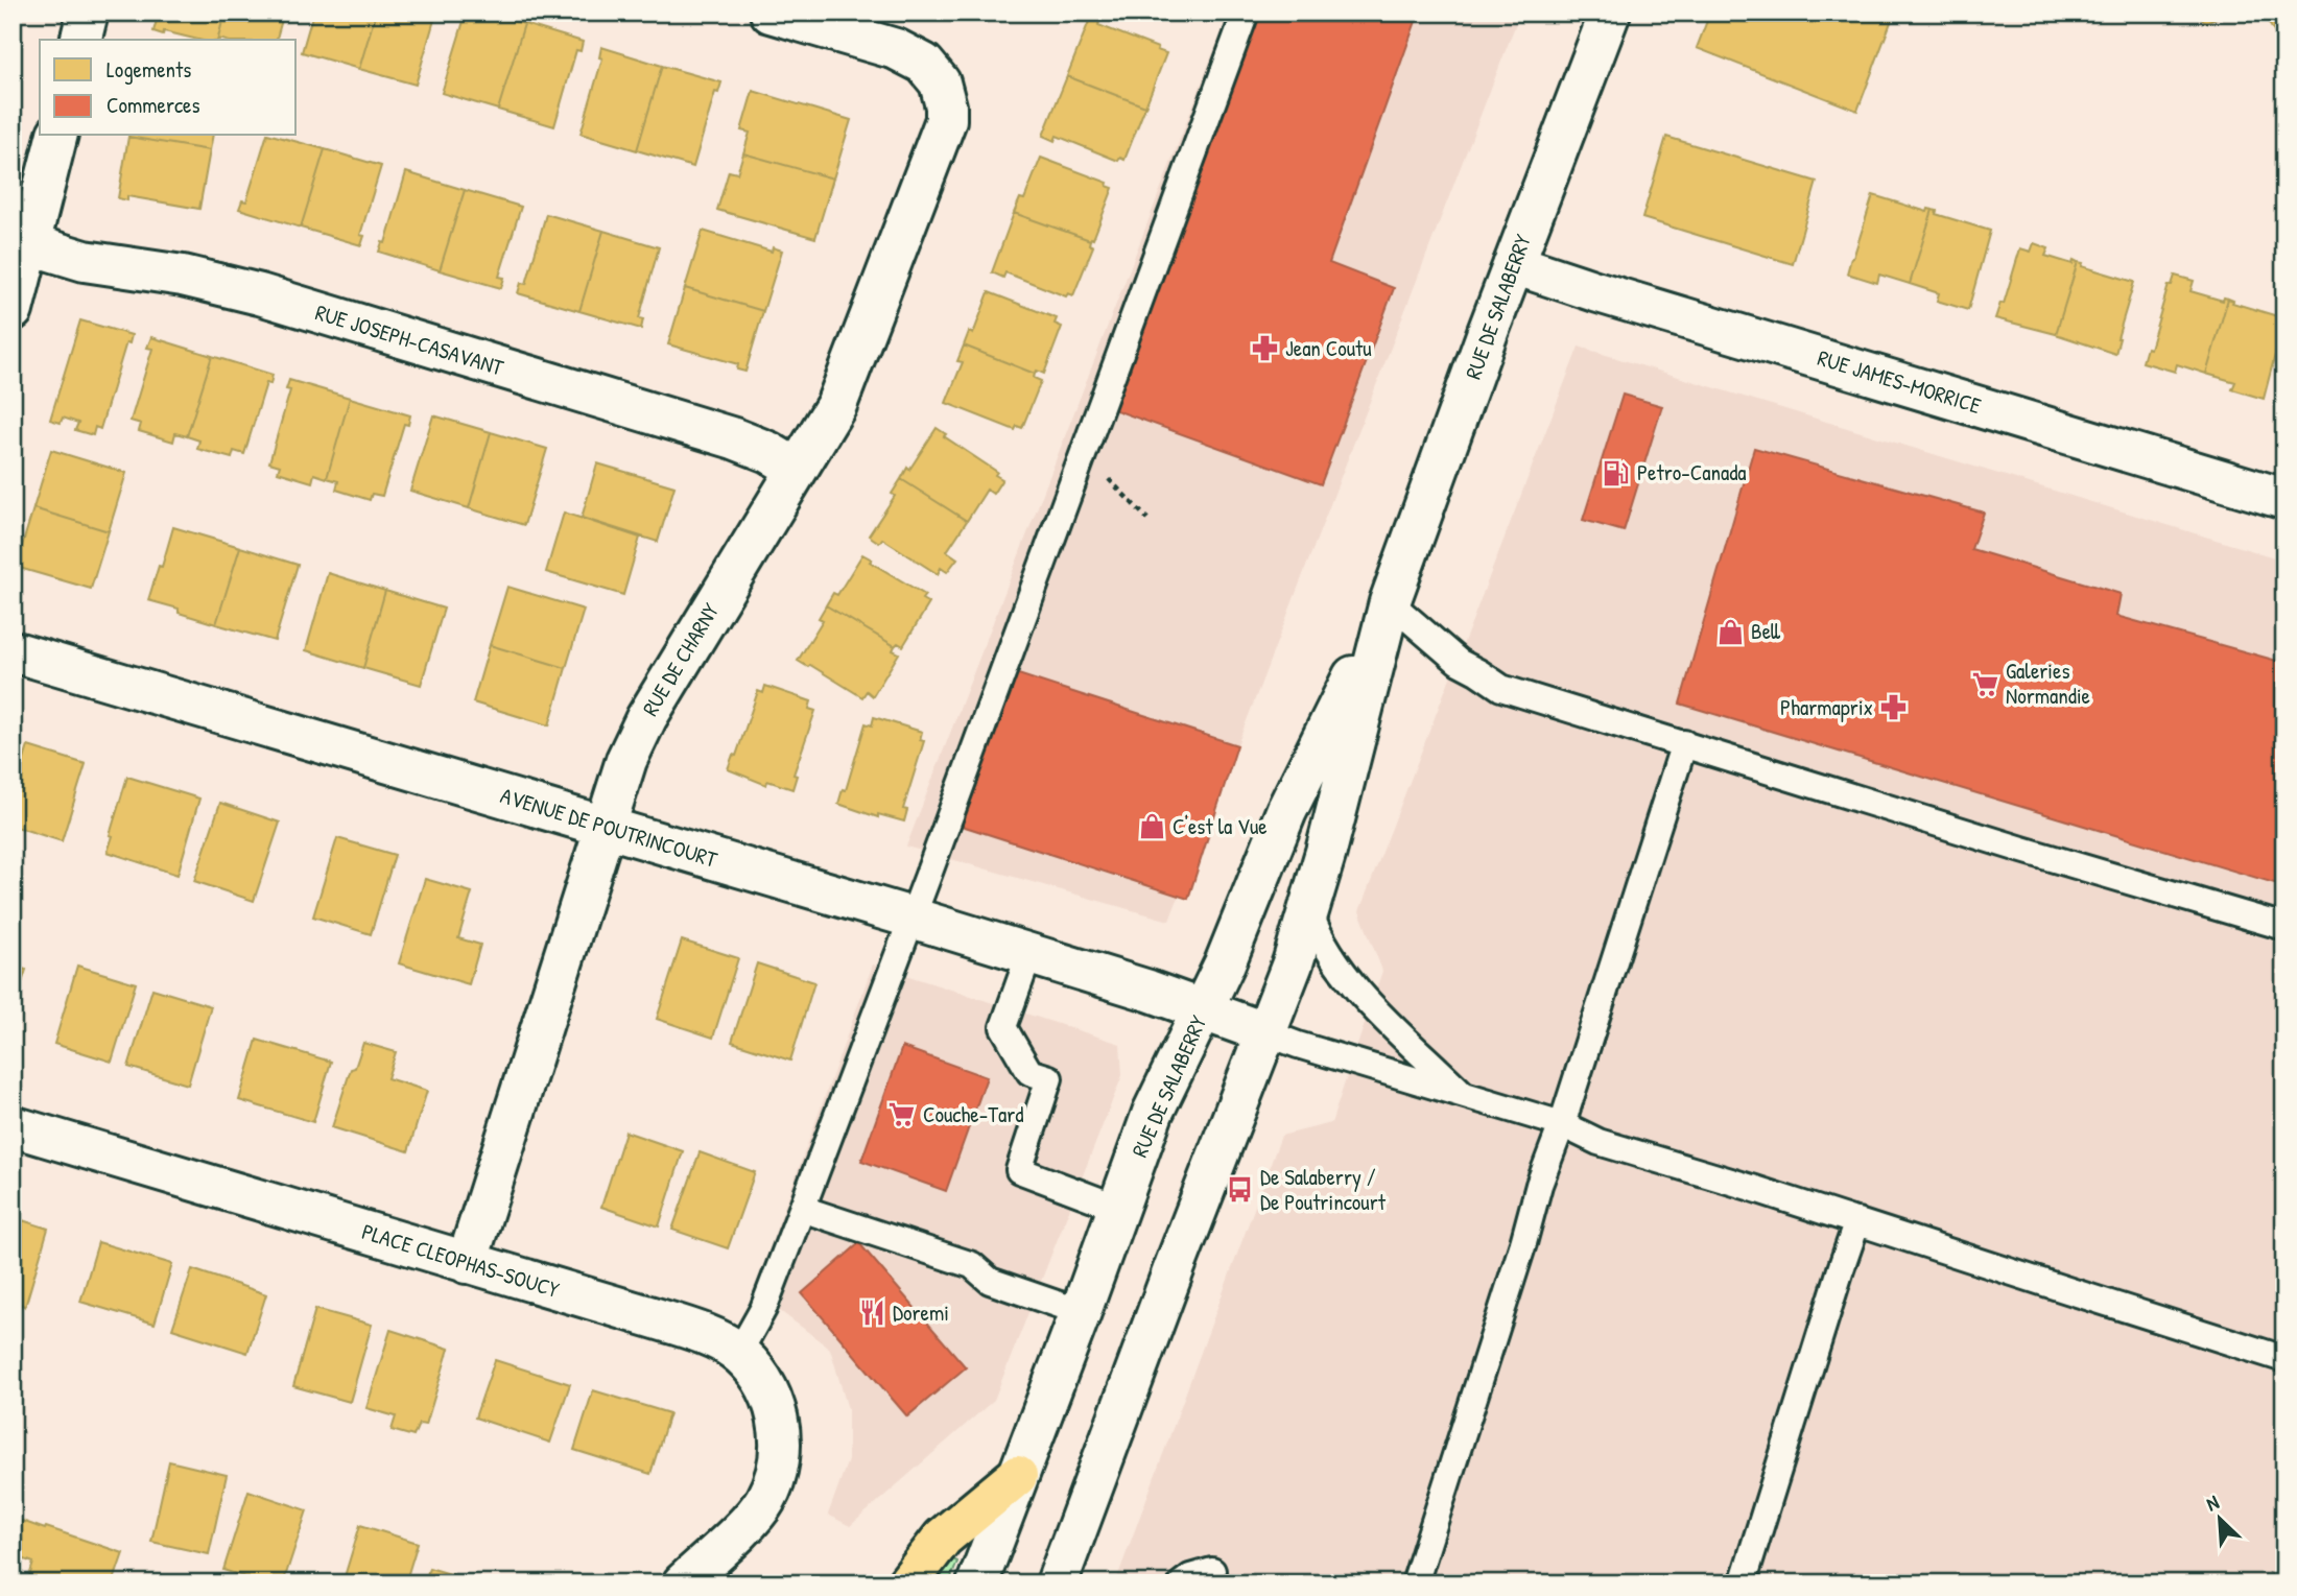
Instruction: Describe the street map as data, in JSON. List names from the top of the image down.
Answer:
{
  "streets": {
    "street": [
      "RUE DE SALABERRY",
      "RUE JOSEPH-CASAVANT",
      "RUE JAMES-MORRICE",
      "RUE DE CHARNY",
      "AVENUE DE POUTRINCOURT",
      "PLACE CLEOPHAS-SOUCY"
    ]
  },
  "crossings": [
    ["RUE DE SALABERRY", "RUE JAMES-MORRICE"],
    ["RUE DE SALABERRY", "AVENUE DE POUTRINCOURT"],
    ["RUE JOSEPH-CASAVANT", "RUE DE CHARNY"],
    ["RUE DE CHARNY", "AVENUE DE POUTRINCOURT"],
    ["RUE DE CHARNY", "PLACE CLEOPHAS-SOUCY"]
  ],
  "places": {
    "pharmacy": ["Jean Coutu", "Pharmaprix"],
    "fuel station": ["Petro-Canada"],
    "shop": ["Bell", "C'est la Vue"],
    "supermarket": ["Galeries Normandie", "Couche-Tard"],
    "bus stop": ["De Salaberry / De Poutrincourt"],
    "restaurant": ["Doremi"]
  },
  "legend": ["Logements", "Commerces"],
  "north": "top left"
}
